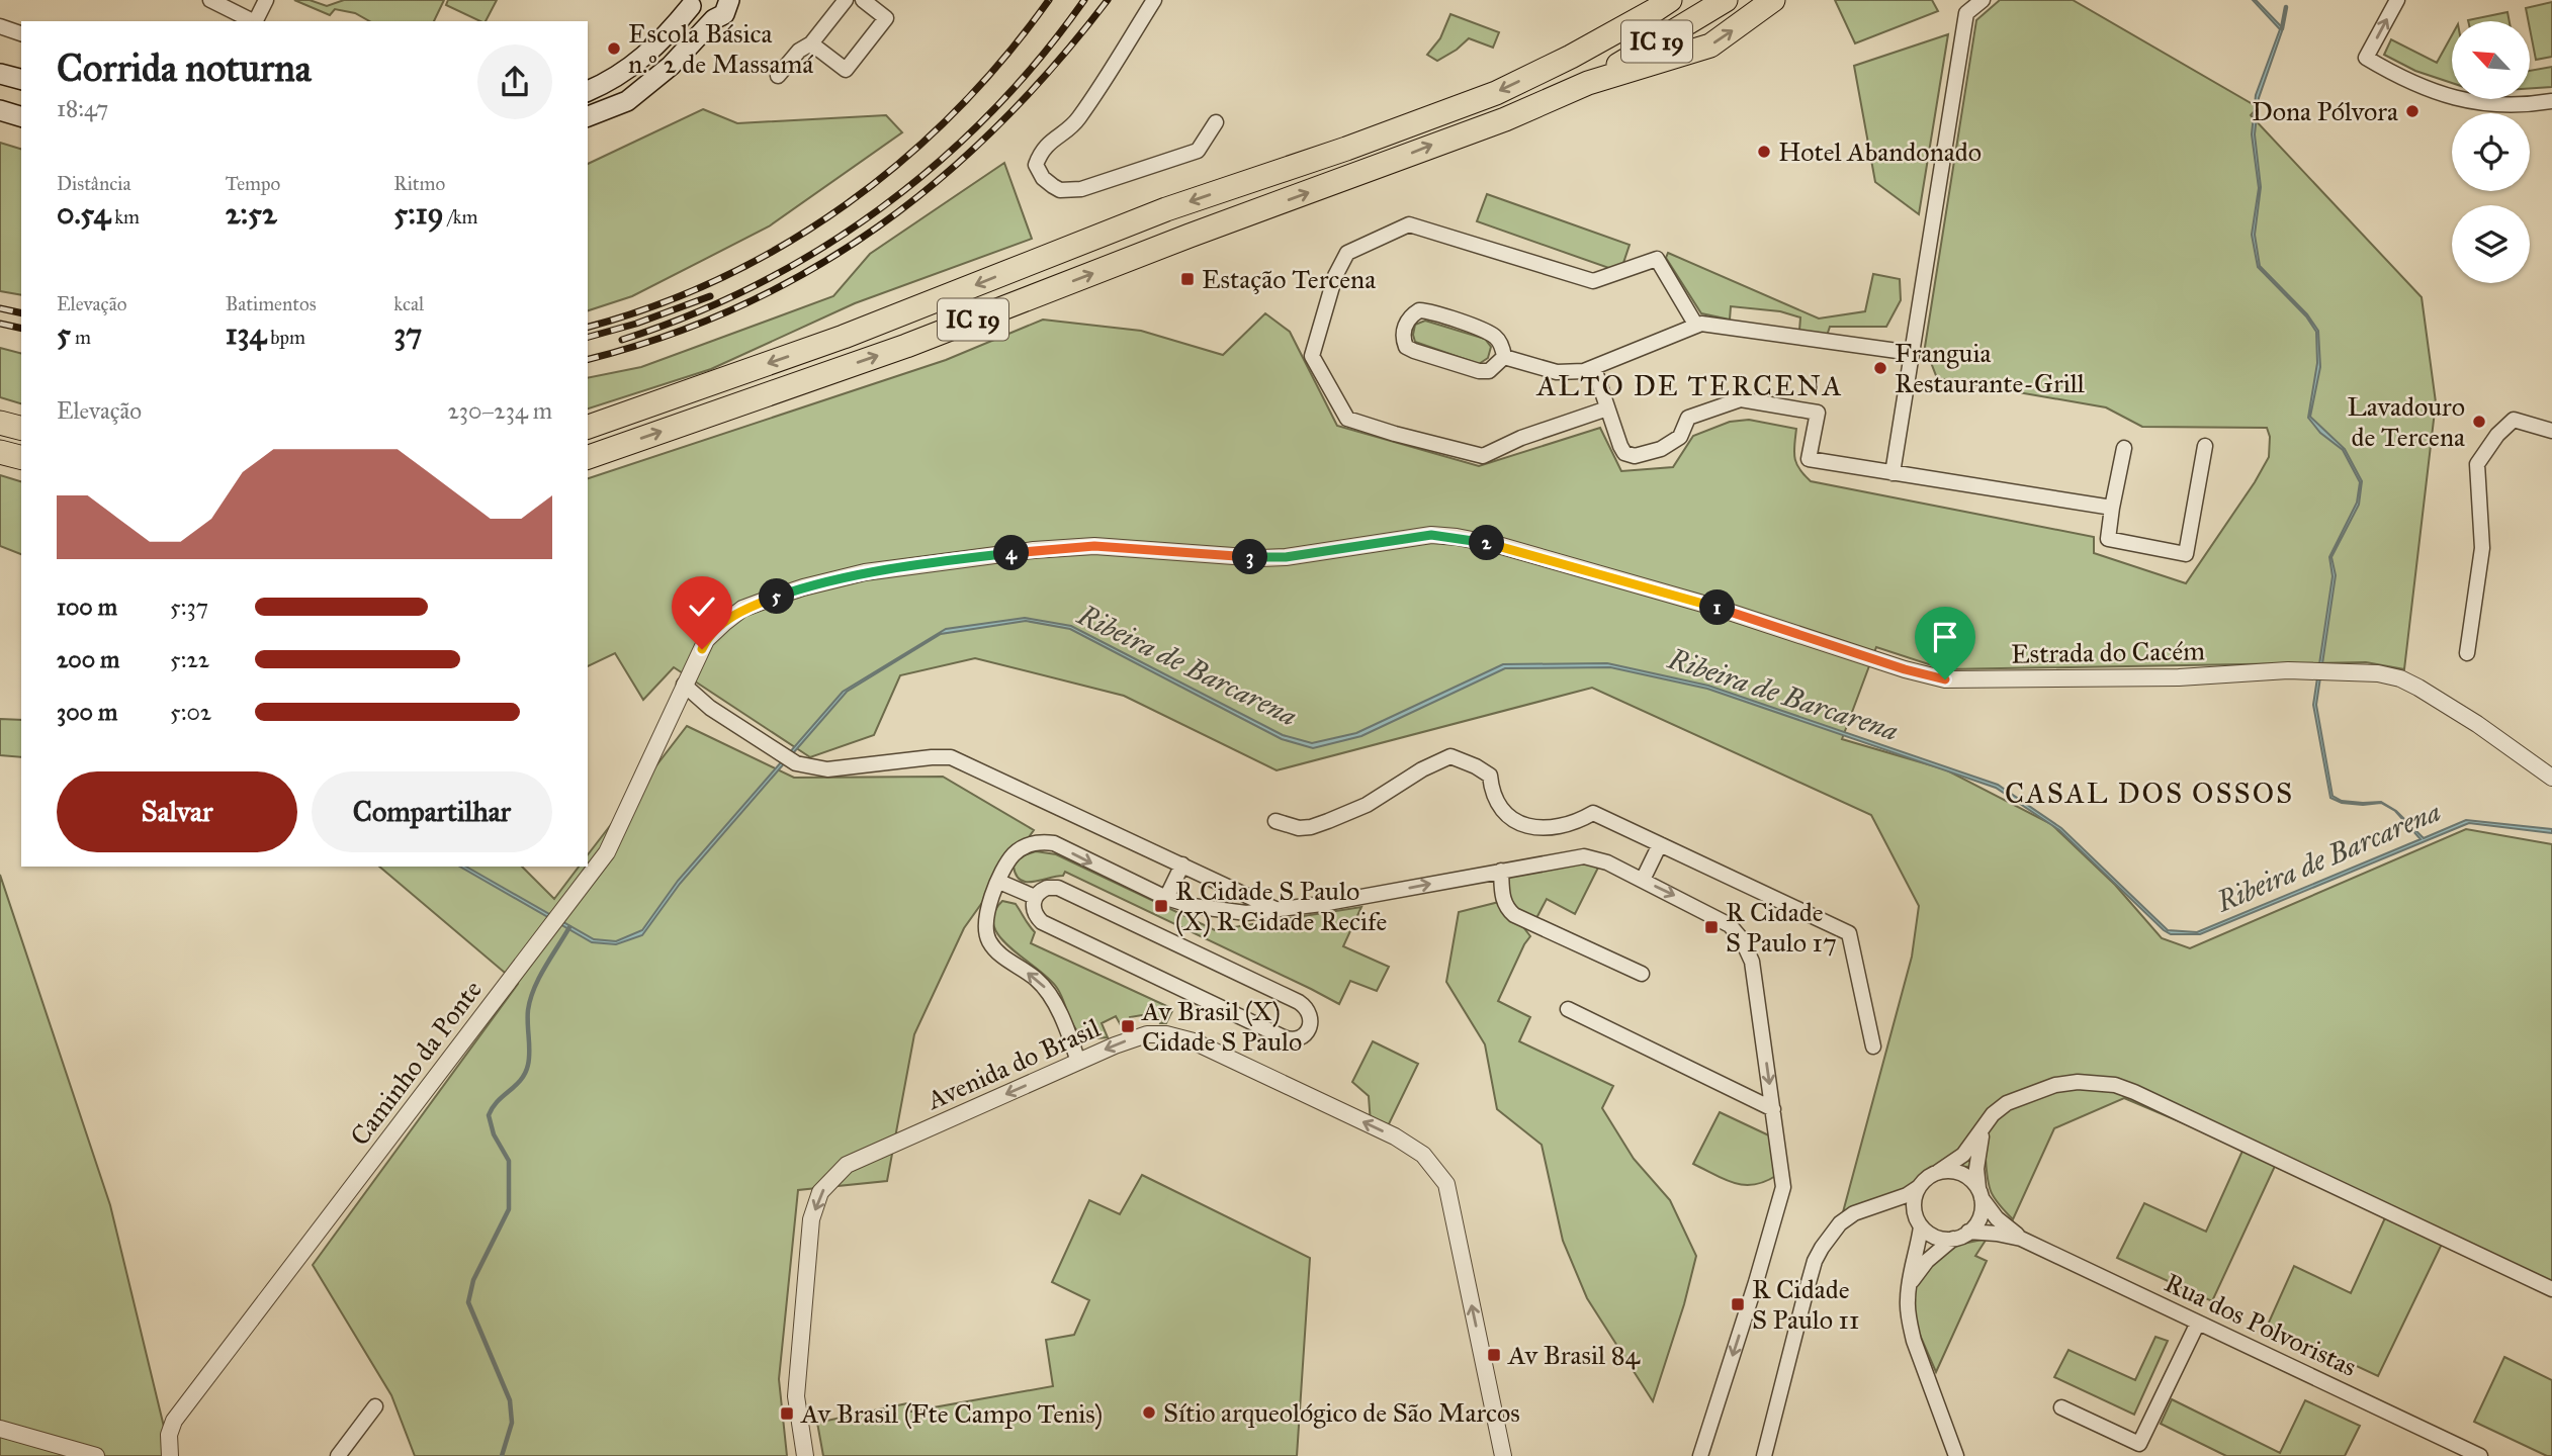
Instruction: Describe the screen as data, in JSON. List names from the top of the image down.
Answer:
{
  "streets": {
    "highway": ["IC 19"],
    "street": [
      "Estrada do Cacém",
      "Caminho da Ponte",
      "Avenida do Brasil",
      "Rua dos Polvoristas"
    ]
  },
  "crossings": [
    ["Estrada do Cacém", "Caminho da Ponte"]
  ],
  "districts": ["ALTO DE TERCENA", "CASAL DOS OSSOS"],
  "water": ["Ribeira de Barcarena"],
  "places": {
    "other": [
      "Escola Básica n.º 2 de Massamá",
      "Dona Pólvora",
      "Hotel Abandonado",
      "Franguia Restaurante-Grill",
      "Lavadouro de Tercena",
      "Sítio arqueológico de São Marcos"
    ],
    "transit": [
      "Estação Tercena",
      "R Cidade S Paulo (X) R Cidade Recife",
      "R Cidade S Paulo 17",
      "Av Brasil (X) Cidade S Paulo",
      "R Cidade S Paulo 11",
      "Av Brasil 84",
      "Av Brasil (Fte Campo Tenis)"
    ]
  },
  "north": "top left",
  "page": {
    "heading": ["Corrida noturna", "18:47"],
    "stats": [
      ["Distância", "0.54 km"],
      ["Tempo", "2:52"],
      ["Ritmo", "5:19 /km"],
      ["Elevação", "5 m"],
      ["Batimentos", "134 bpm"],
      ["kcal", "37"]
    ],
    "chart": ["Elevação", "230–234 m"],
    "pins": [
      "2",
      "4",
      "3",
      "5",
      "1"
    ],
    "list": [
      {
        "name": "100 m",
        "note": "5:37"
      },
      {
        "name": "200 m",
        "note": "5:22"
      },
      {
        "name": "300 m",
        "note": "5:02"
      }
    ],
    "buttons": ["Salvar", "Compartilhar"]
  }
}
